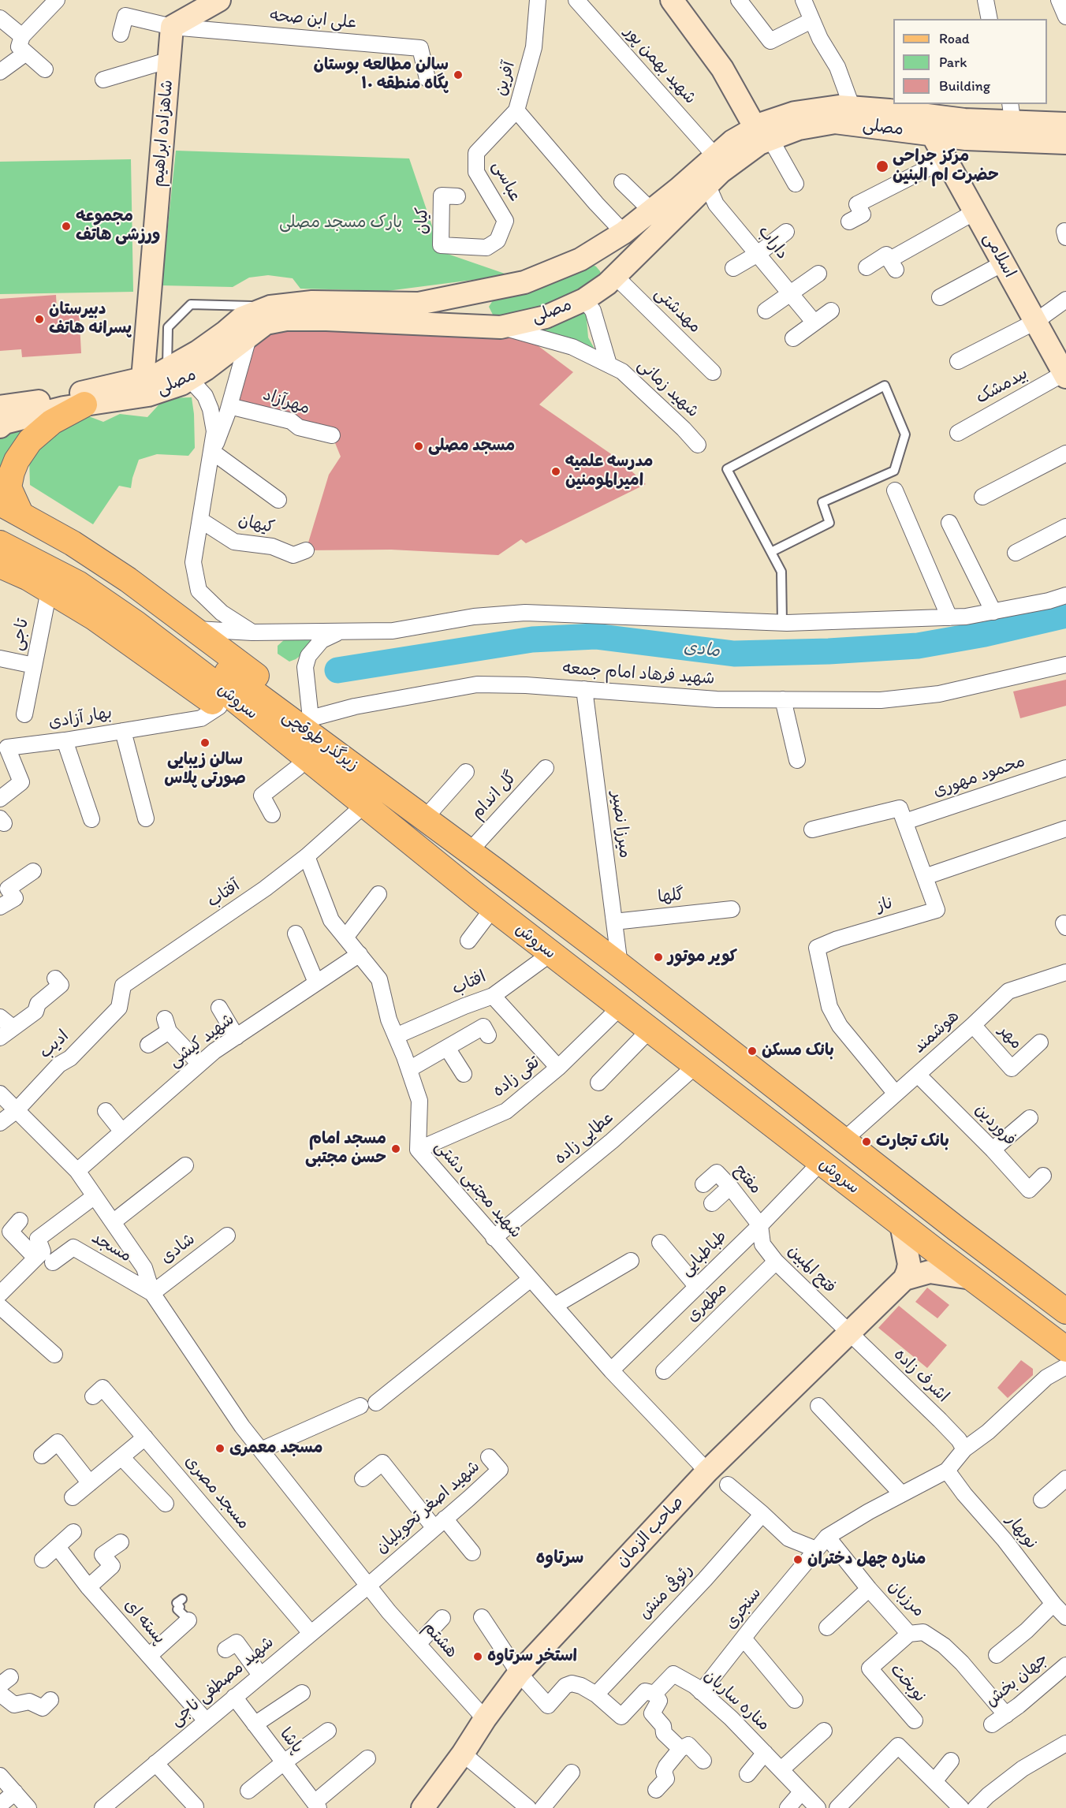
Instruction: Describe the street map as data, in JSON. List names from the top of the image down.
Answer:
{
  "streets": {
    "main road": [
      "مصلی",
      "شاهزاده ابراهیم",
      "اسلامی",
      "سروش",
      "زیرگذر طوقچی",
      "صاحب الزمان"
    ],
    "street": [
      "علی ابن صحه",
      "شهید بهمن پور",
      "آفرین",
      "عباسی",
      "کیان",
      "داراب",
      "مهدشتی",
      "بیدمشک",
      "شهید زمانی",
      "مهرآزاد",
      "کیهان",
      "تاجی",
      "شهید فرهاد امام جمعه",
      "بهار آزادی",
      "محمود مهوری",
      "گل اندام",
      "میرزا نصیر",
      "آفتاب",
      "گلها",
      "ناز",
      "افتاب",
      "هوشمند",
      "مهر",
      "شهید کیشی",
      "ادیب",
      "تقی زاده",
      "فروردین",
      "عطایی زاده",
      "مفتح",
      "شهید مجتبی دشتی",
      "مسجد",
      "شادی",
      "طباطبایی",
      "فتح المبین",
      "مطهری",
      "اشرف زاده",
      "مسجد مصری",
      "شهید اصغر تحویلیان",
      "نوبهار",
      "رئوفی منش",
      "مرزبان",
      "سنجری",
      "پسته ای",
      "هشتم",
      "جهان بخش",
      "شهید مصطفی ناجی",
      "نوبخت",
      "مناره ساربان",
      "پاشا"
    ]
  },
  "crossings": [
    ["علی ابن صحه", "شاهزاده ابراهیم"],
    ["شهید بهمن پور", "مصلی"],
    ["آفرین", "عباسی"],
    ["مصلی", "شاهزاده ابراهیم"],
    ["مصلی", "داراب"],
    ["مصلی", "اسلامی"],
    ["مصلی", "مهدشتی"],
    ["مصلی", "شهید زمانی"],
    ["عباسی", "کیان"],
    ["اسلامی", "بیدمشک"],
    ["شهید فرهاد امام جمعه", "میرزا نصیر"],
    ["سروش", "زیرگذر طوقچی"],
    ["سروش", "میرزا نصیر"],
    ["سروش", "افتاب"],
    ["سروش", "هوشمند"],
    ["سروش", "تقی زاده"],
    ["سروش", "عطایی زاده"],
    ["سروش", "طباطبایی"],
    ["سروش", "صاحب الزمان"],
    ["محمود مهوری", "ناز"],
    ["میرزا نصیر", "گلها"],
    ["آفتاب", "ادیب"],
    ["آفتاب", "شهید مجتبی دشتی"],
    ["ناز", "هوشمند"],
    ["افتاب", "شهید مجتبی دشتی"],
    ["هوشمند", "مهر"],
    ["هوشمند", "فروردین"],
    ["شهید کیشی", "شهید مجتبی دشتی"],
    ["تقی زاده", "شهید مجتبی دشتی"],
    ["عطایی زاده", "شهید مجتبی دشتی"],
    ["مفتح", "طباطبایی"],
    ["مفتح", "فتح المبین"],
    ["شهید مجتبی دشتی", "طباطبایی"],
    ["شهید مجتبی دشتی", "صاحب الزمان"],
    ["مسجد", "شادی"],
    ["مسجد", "هشتم"],
    ["شادی", "هشتم"],
    ["طباطبایی", "فتح المبین"],
    ["فتح المبین", "مطهری"],
    ["فتح المبین", "اشرف زاده"],
    ["فتح المبین", "صاحب الزمان"],
    ["اشرف زاده", "صاحب الزمان"],
    ["مسجد مصری", "شهید مصطفی ناجی"],
    ["شهید اصغر تحویلیان", "هشتم"],
    ["شهید اصغر تحویلیان", "شهید مصطفی ناجی"],
    ["صاحب الزمان", "هشتم"],
    ["صاحب الزمان", "مناره ساربان"],
    ["نوبهار", "سنجری"],
    ["رئوفی منش", "مناره ساربان"],
    ["مرزبان", "سنجری"],
    ["مرزبان", "جهان بخش"],
    ["مرزبان", "نوبخت"],
    ["سنجری", "مناره ساربان"],
    ["پسته ای", "شهید مصطفی ناجی"],
    ["هشتم", "شهید مصطفی ناجی"],
    ["شهید مصطفی ناجی", "پاشا"]
  ],
  "districts": ["سرتاوه"],
  "water": ["مادی"],
  "parks": ["پارک مسجد مصلی"],
  "places": [
    "سالن مطالعه بوستان پگاه منطقه ۱۰",
    "مرکز جراحی حضرت ام البنین",
    "مجموعه ورزشی هاتف",
    "دبیرستان پسرانه هاتف",
    "مسجد مصلی",
    "مدرسه علمیه امیرالمومنین",
    "سالن زیبایی صورتی پلاس",
    "کویر موتور",
    "بانک مسکن",
    "بانک تجارت",
    "مسجد امام حسن مجتبی",
    "مسجد معمری",
    "مناره چهل دختران",
    "استخر سرتاوه"
  ],
  "legend": ["Road", "Park", "Building"]
}
